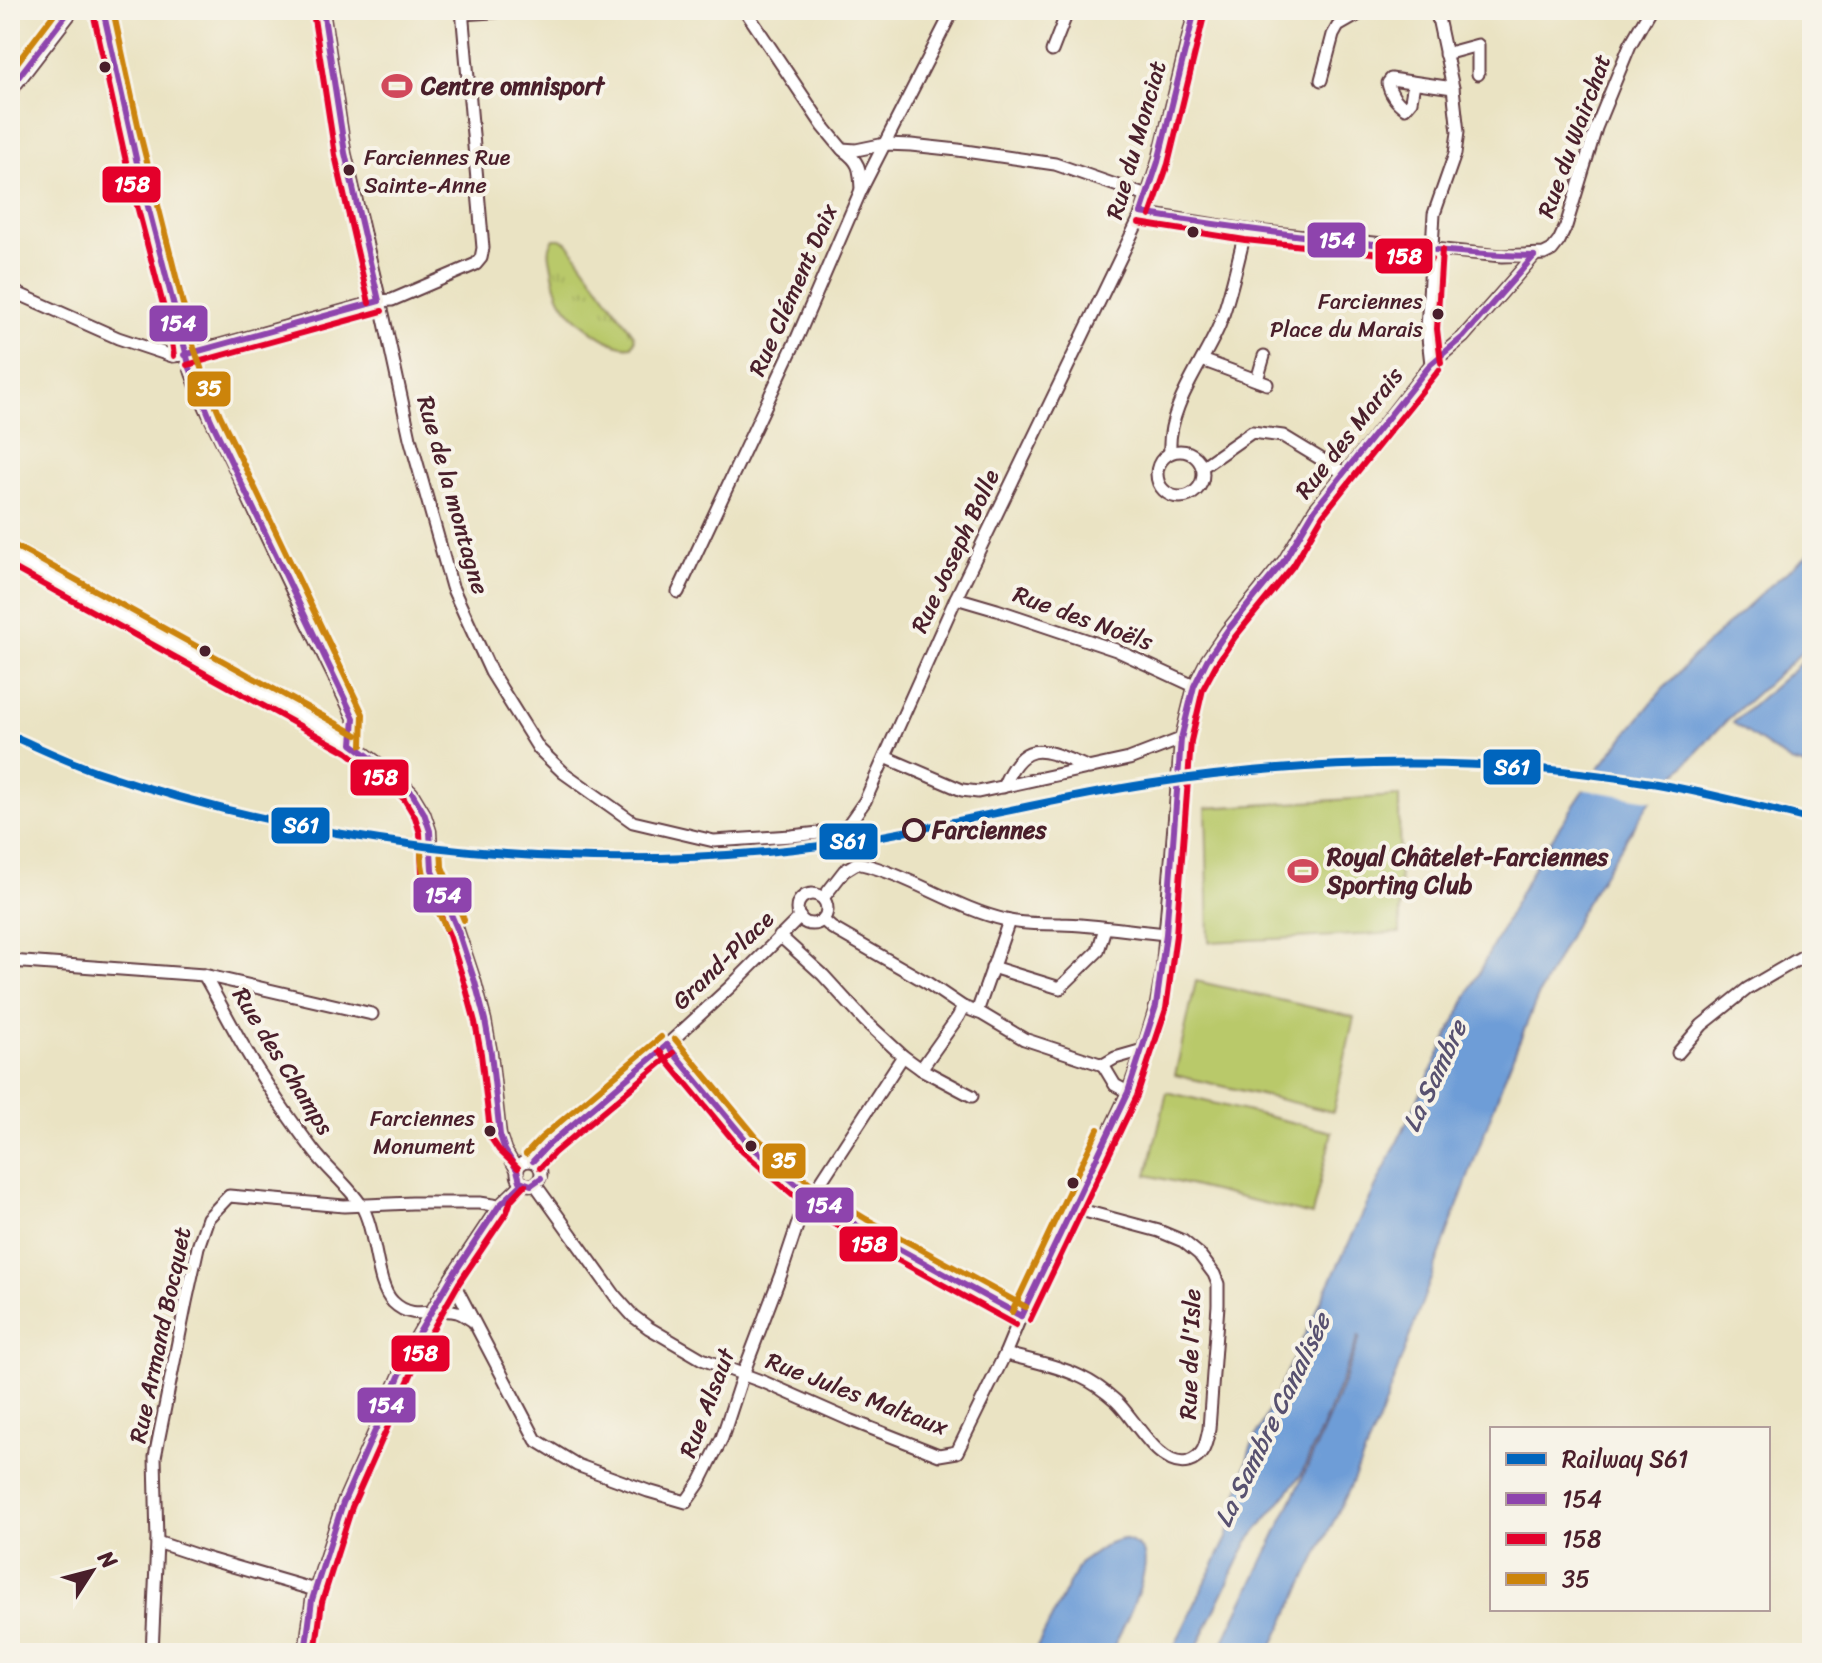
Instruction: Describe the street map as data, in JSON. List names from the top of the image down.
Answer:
{
  "streets": {
    "street": [
      "Rue du Wairchat",
      "Rue du Monciat",
      "Rue Clément Daix",
      "Rue des Marais",
      "Rue de la montagne",
      "Rue Joseph Bolle",
      "Rue des Noëls",
      "Grand-Place",
      "Rue des Champs",
      "Rue Armand Bocquet",
      "Rue de l'Isle",
      "Rue Jules Maltaux",
      "Rue Alsaut"
    ]
  },
  "crossings": [
    ["Rue du Wairchat", "Rue des Marais"],
    ["Rue du Monciat", "Rue Joseph Bolle"],
    ["Rue des Marais", "Rue des Noëls"],
    ["Rue de la montagne", "Rue Joseph Bolle"],
    ["Rue Joseph Bolle", "Rue des Noëls"],
    ["Grand-Place", "Rue des Champs"],
    ["Grand-Place", "Rue Armand Bocquet"],
    ["Grand-Place", "Rue Jules Maltaux"],
    ["Grand-Place", "Rue Alsaut"],
    ["Rue des Champs", "Rue Armand Bocquet"],
    ["Rue de l'Isle", "Rue Jules Maltaux"],
    ["Rue Jules Maltaux", "Rue Alsaut"]
  ],
  "water": ["La Sambre", "La Sambre Canalisée"],
  "places": {
    "sports": ["Centre omnisport", "Royal Châtelet-Farciennes Sporting Club"],
    "other": [
      "Farciennes Rue Sainte-Anne",
      "Farciennes Place du Marais",
      "Farciennes",
      "Farciennes Monument"
    ]
  },
  "lines": [
    "transit line 154",
    "transit line 35",
    "transit line 158",
    "rail line S61"
  ],
  "legend": [
    "Railway S61",
    "154",
    "158",
    "35"
  ],
  "north": "top right"
}
